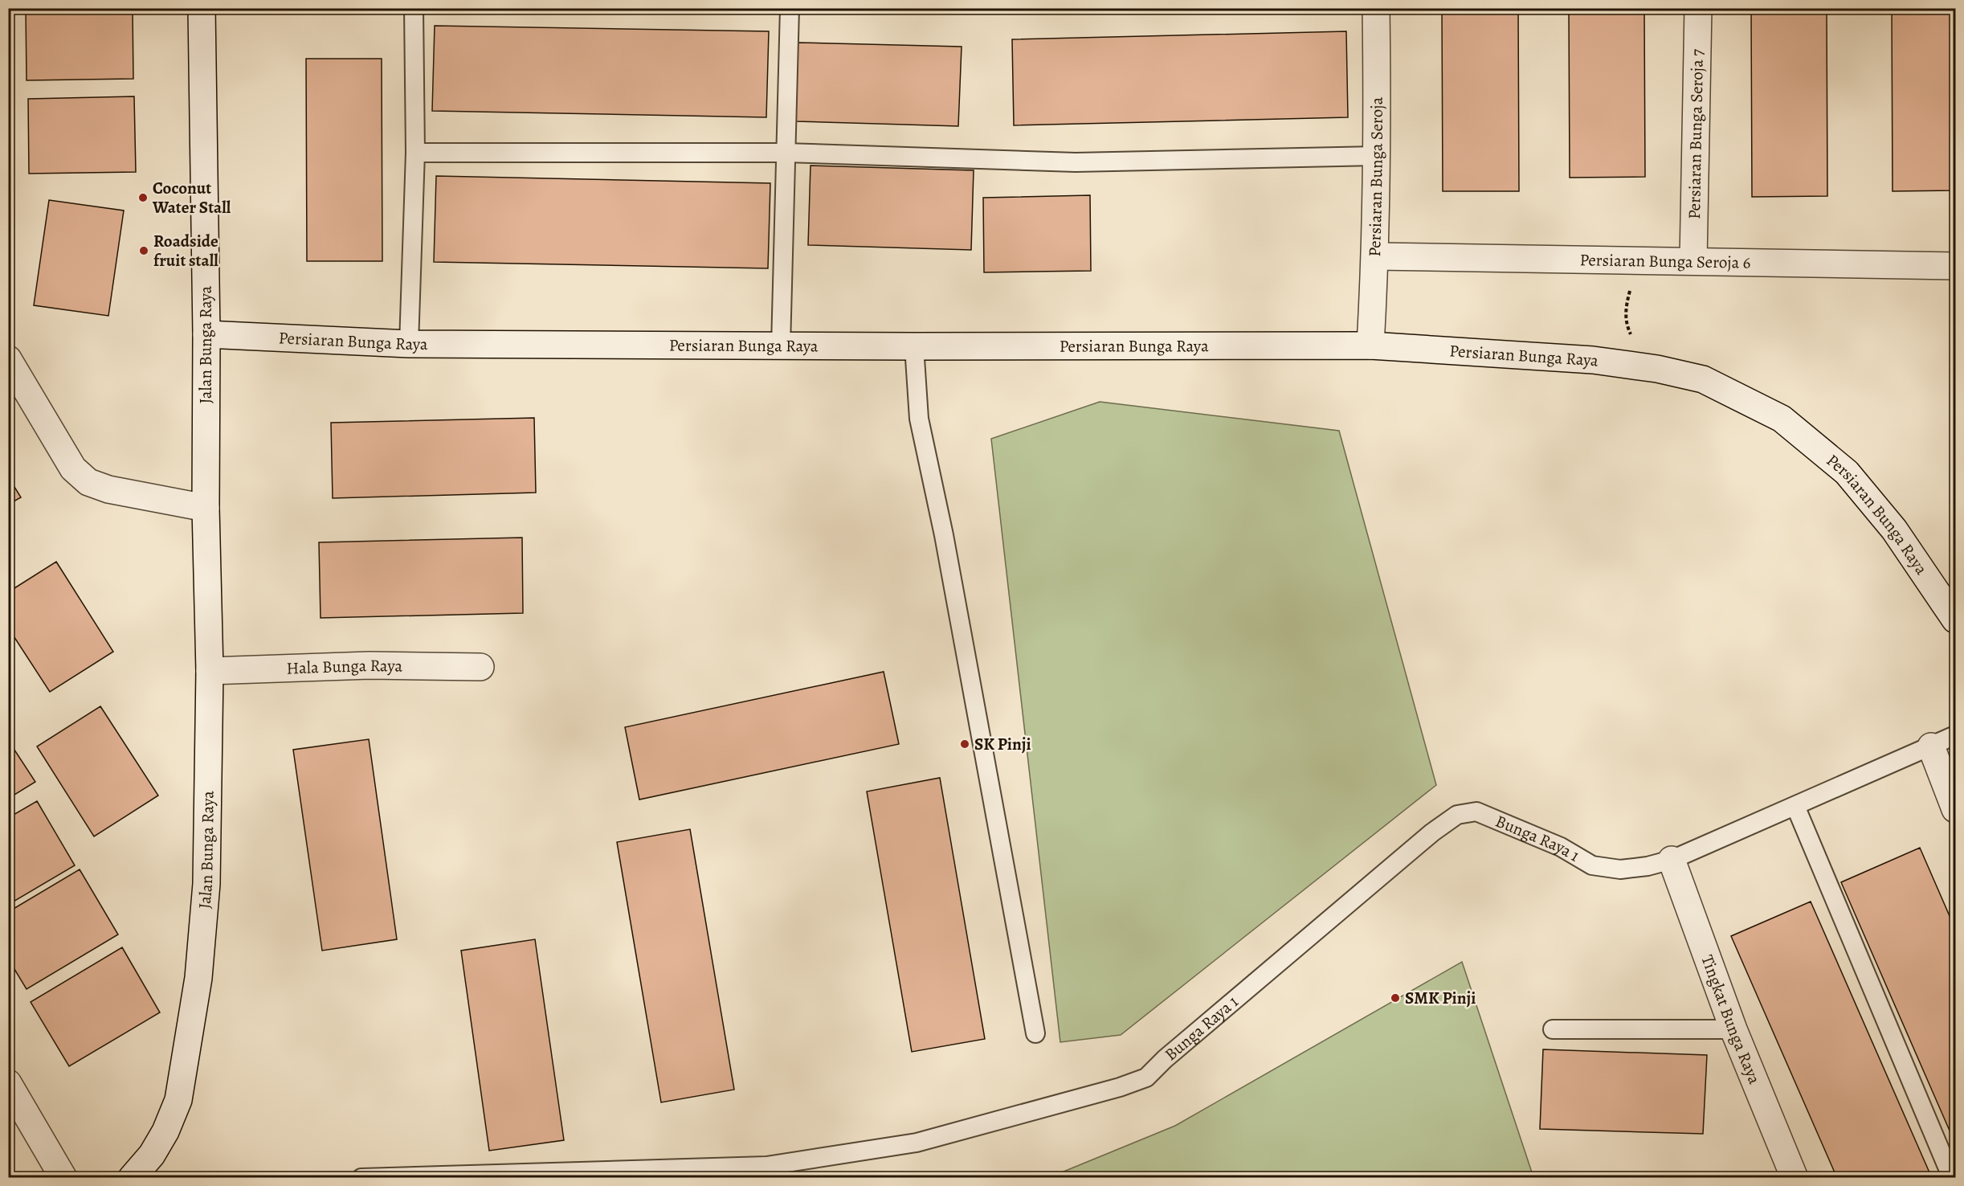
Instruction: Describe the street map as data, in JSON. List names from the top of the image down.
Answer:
{
  "streets": {
    "street": [
      "Persiaran Bunga Seroja 7",
      "Persiaran Bunga Seroja",
      "Persiaran Bunga Seroja 6",
      "Persiaran Bunga Raya",
      "Jalan Bunga Raya",
      "Hala Bunga Raya",
      "Tingkat Bunga Raya"
    ],
    "lane": ["Bunga Raya 1"]
  },
  "crossings": [
    ["Persiaran Bunga Seroja 7", "Persiaran Bunga Seroja 6"],
    ["Persiaran Bunga Seroja", "Persiaran Bunga Seroja 6"],
    ["Persiaran Bunga Seroja", "Persiaran Bunga Raya"],
    ["Persiaran Bunga Raya", "Jalan Bunga Raya"],
    ["Jalan Bunga Raya", "Hala Bunga Raya"],
    ["Bunga Raya 1", "Tingkat Bunga Raya"]
  ],
  "places": [
    "Coconut Water Stall",
    "Roadside fruit stall",
    "SK Pinji",
    "SMK Pinji"
  ]
}
